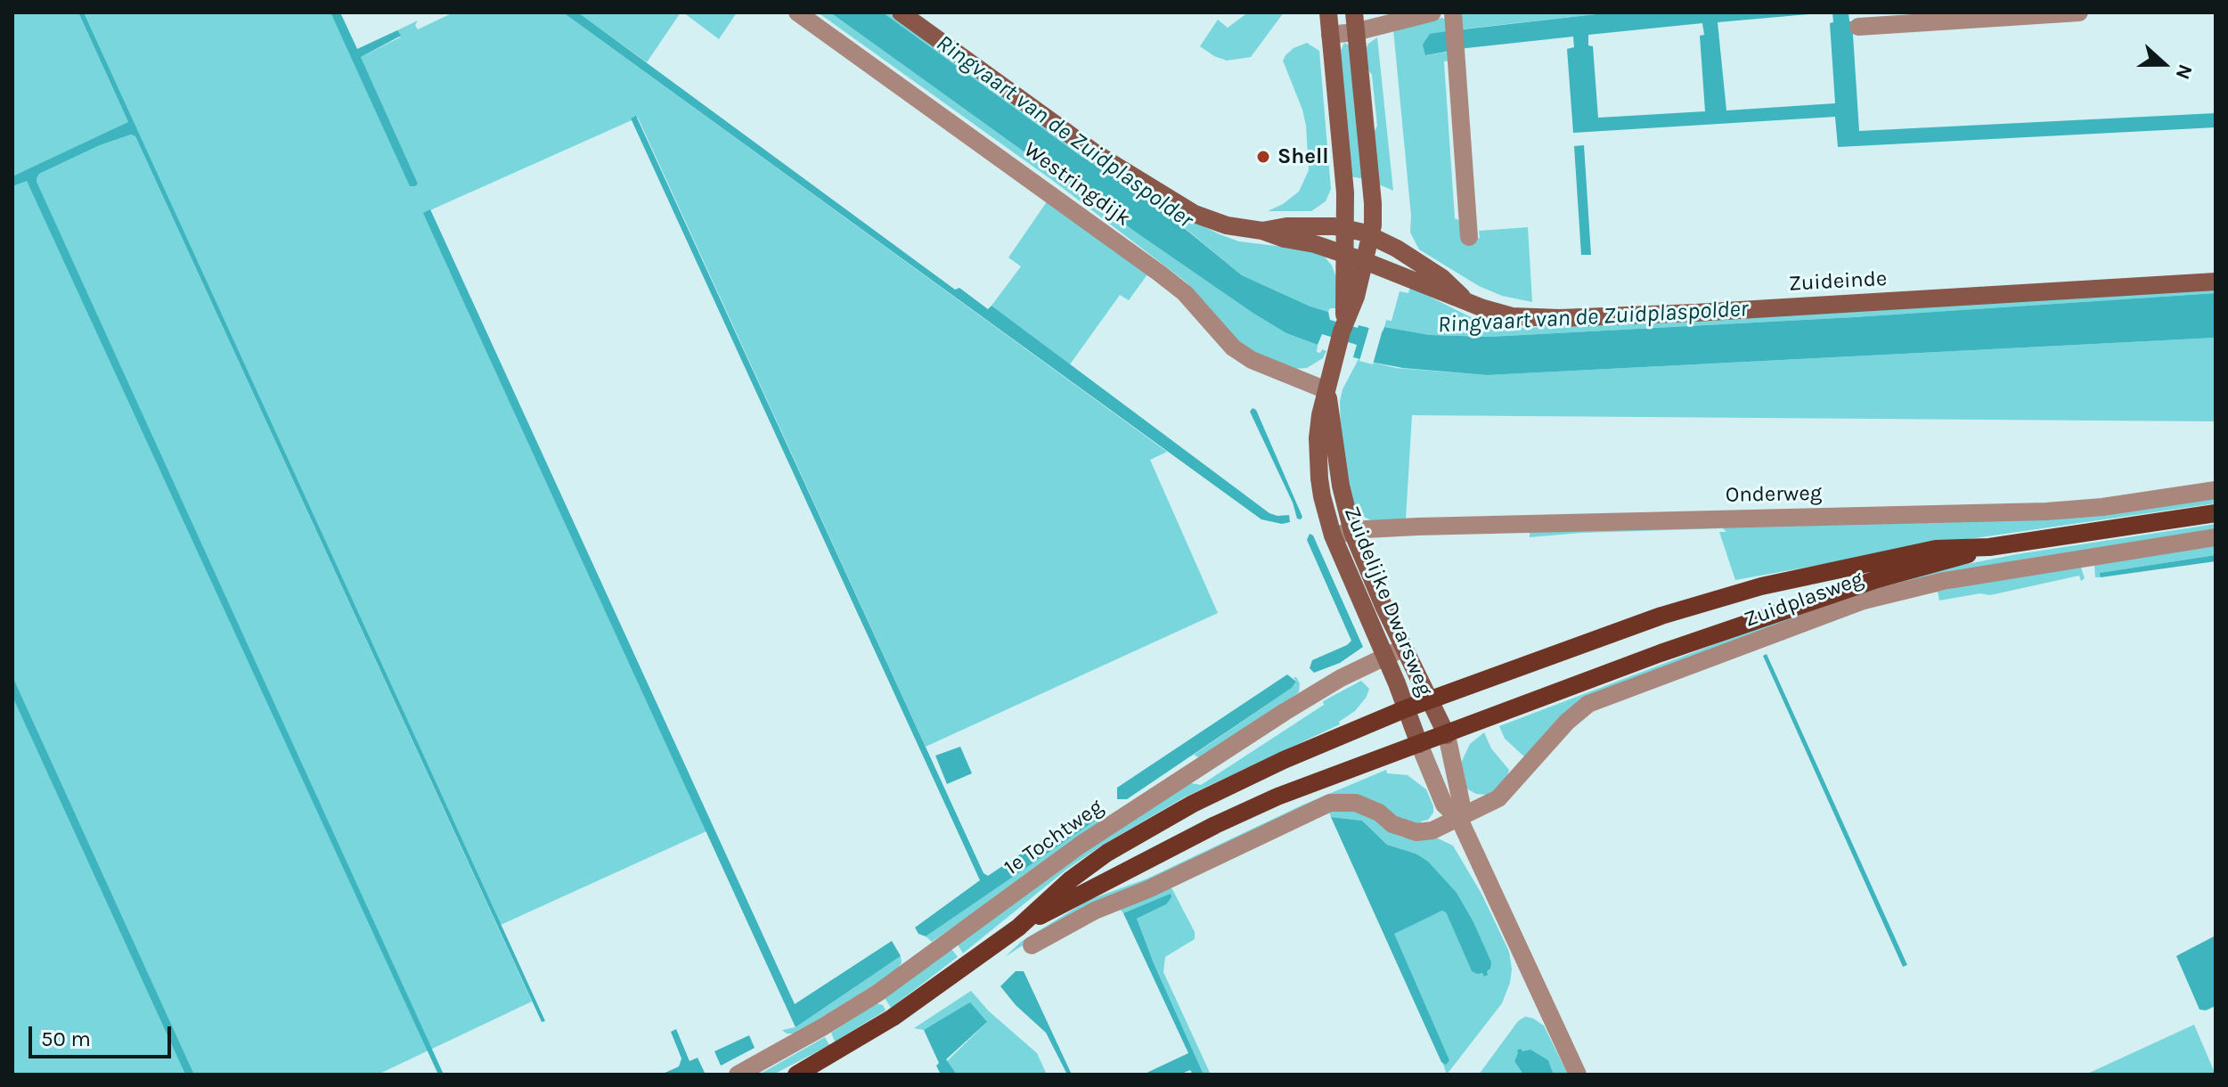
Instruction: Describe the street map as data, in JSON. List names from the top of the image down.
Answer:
{
  "streets": {
    "main road": ["Zuidplasweg", "1e Tochtweg"],
    "street": [
      "Westringdijk",
      "Zuideinde",
      "Onderweg",
      "Zuidelijke Dwarsweg"
    ]
  },
  "crossings": [
    ["Westringdijk", "Zuidelijke Dwarsweg"],
    ["Onderweg", "Zuidelijke Dwarsweg"],
    ["Zuidplasweg", "Zuidelijke Dwarsweg"],
    ["Zuidplasweg", "1e Tochtweg"],
    ["Zuidelijke Dwarsweg", "1e Tochtweg"]
  ],
  "water": ["Ringvaart van de Zuidplaspolder"],
  "places": ["Shell"],
  "scale_bar": "50 m",
  "north": "right"
}
